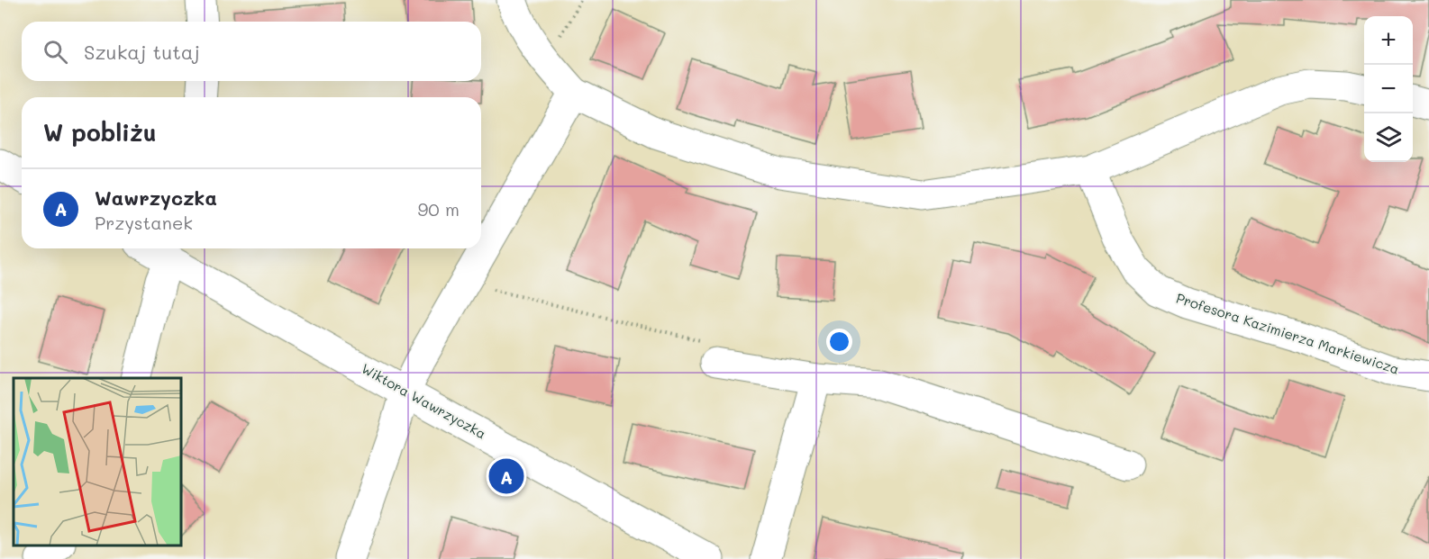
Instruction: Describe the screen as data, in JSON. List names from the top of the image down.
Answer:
{
  "streets": {
    "street": ["Profesora Kazimierza Markiewicza", "Wiktora Wawrzyczka"]
  },
  "page": {
    "map_buttons": ["+", "−"],
    "search": "Szukaj tutaj",
    "heading": "W pobliżu",
    "list": [
      {
        "mark": "A",
        "name": "Wawrzyczka",
        "note": "Przystanek",
        "value": "90 m"
      }
    ],
    "pins": "A"
  }
}
